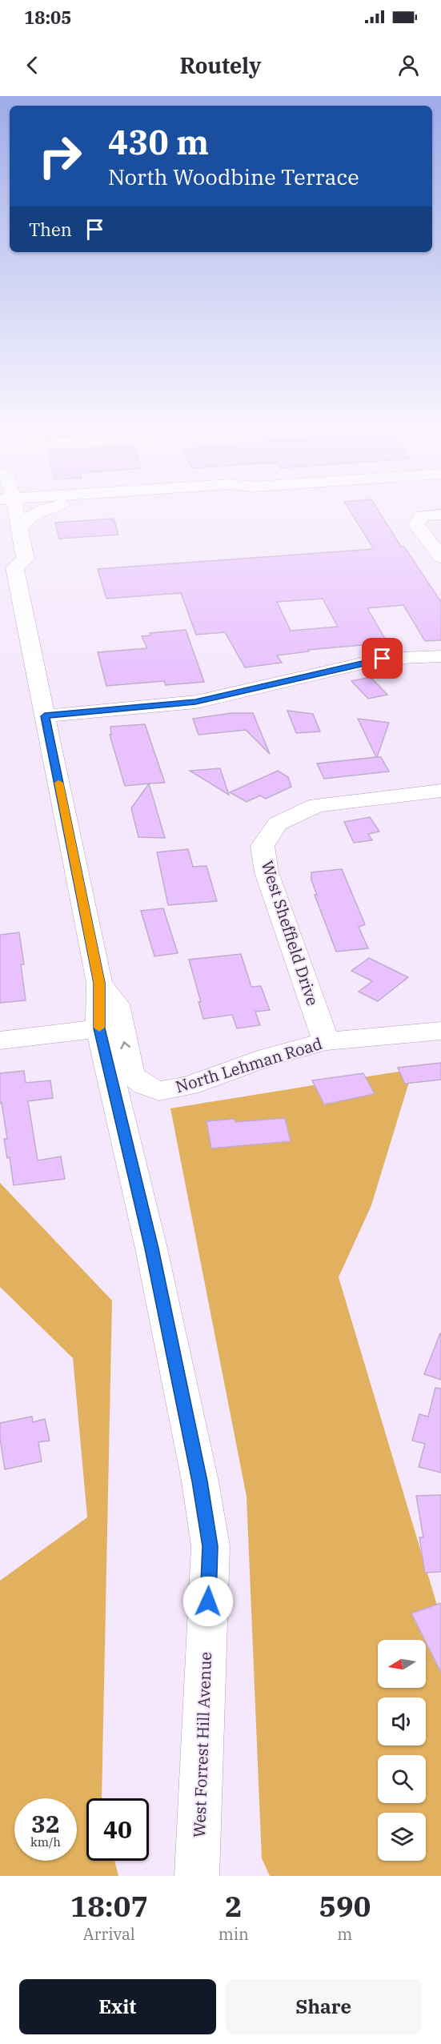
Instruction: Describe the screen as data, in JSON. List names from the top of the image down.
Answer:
{
  "streets": {
    "street": ["West Sheffield Drive", "North Lehman Road", "West Forrest Hill Avenue"]
  },
  "crossings": [
    ["West Sheffield Drive", "North Lehman Road"],
    ["North Lehman Road", "West Forrest Hill Avenue"]
  ],
  "north": "left",
  "page": {
    "status": "18:05",
    "header": "Routely",
    "turn": ["430 m", "North Woodbine Terrace"],
    "then": "Then",
    "speed": "32 km/h",
    "limit": "40",
    "eta": [
      "18:07",
      "Arrival",
      "2",
      "min",
      "590",
      "m"
    ],
    "buttons": ["Exit", "Share"]
  }
}
